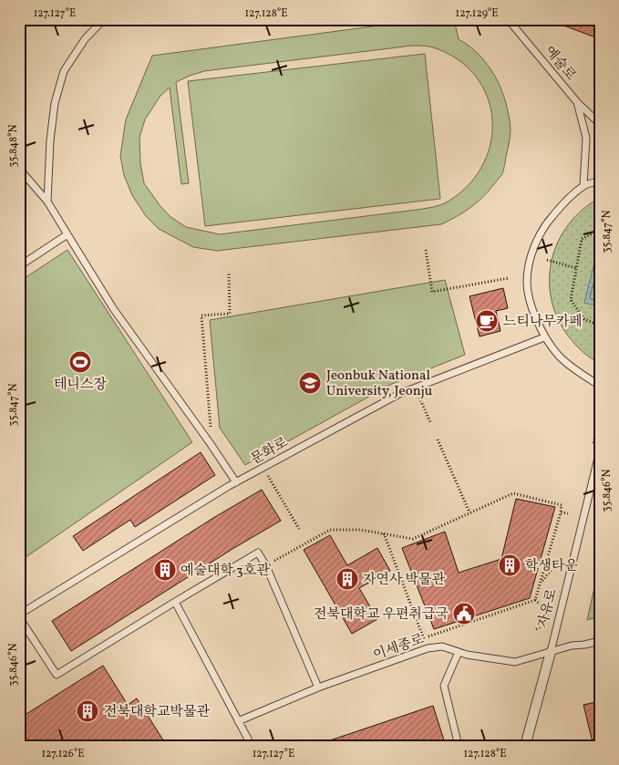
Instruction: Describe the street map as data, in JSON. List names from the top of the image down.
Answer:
{
  "streets": {
    "street": ["자유로"],
    "lane": ["예술로", "문화로", "이세종로"]
  },
  "crossings": [
    ["자유로", "이세종로"]
  ],
  "places": {
    "cafe": ["느티나무카페"],
    "sports": ["테니스장"],
    "school or university": ["Jeonbuk National University, Jeonju"],
    "building": [
      "학생타운",
      "예술대학 3호관",
      "자연사 박물관",
      "전북대학교박물관"
    ],
    "public building": ["전북대학교 우편취급국"]
  },
  "coordinates": [
    "127.127°E",
    "127.128°E",
    "127.129°E",
    "35.848°N",
    "35.847°N",
    "35.846°N",
    "127.126°E"
  ]
}
